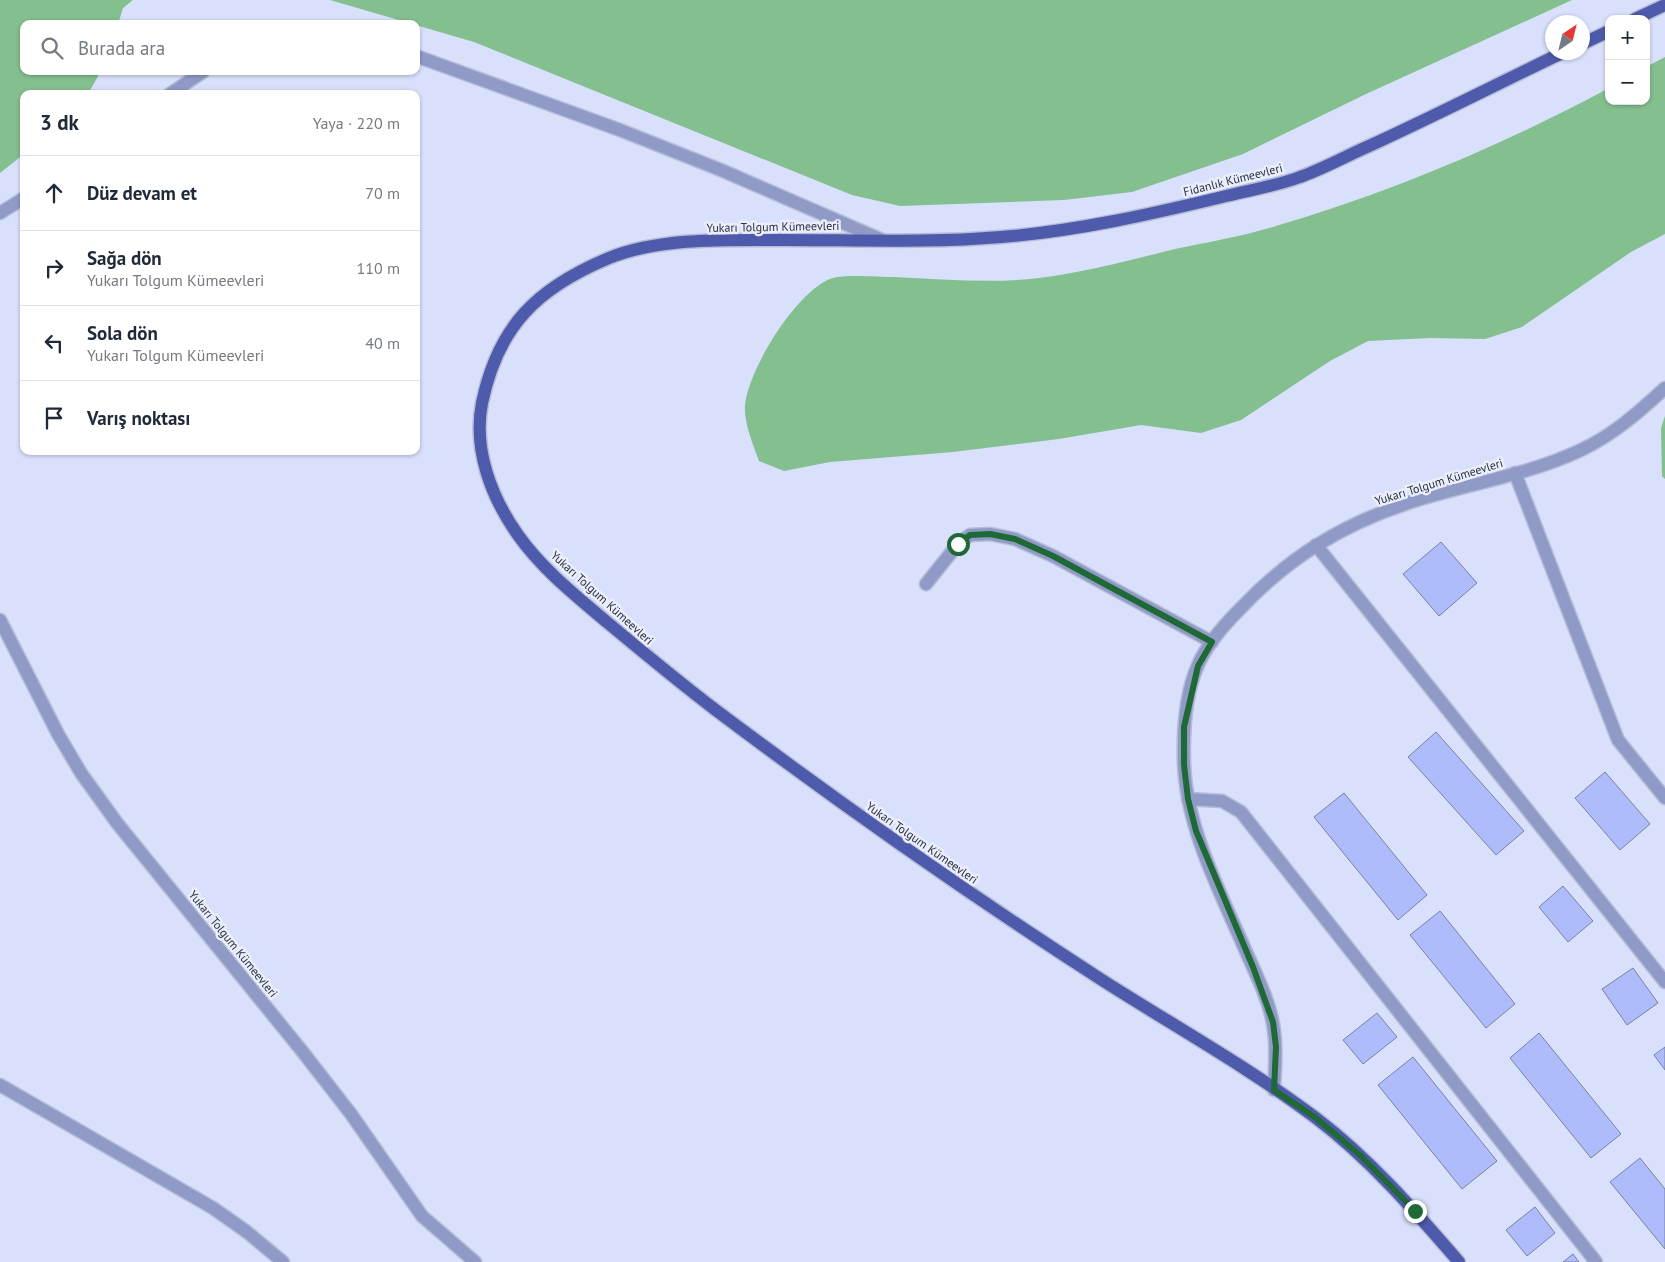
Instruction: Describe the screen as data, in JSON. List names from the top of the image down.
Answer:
{
  "streets": {
    "main road": ["Fidanlık Kümeevleri", "Yukarı Tolgum Kümeevleri"]
  },
  "crossings": [
    ["Fidanlık Kümeevleri", "Yukarı Tolgum Kümeevleri"]
  ],
  "north": "top right",
  "page": {
    "map_buttons": ["+", "−"],
    "search": "Burada ara",
    "heading": ["3 dk", "Yaya · 220 m"],
    "list": [
      ["Düz devam et", "70 m"],
      ["Sağa dön", "Yukarı Tolgum Kümeevleri", "110 m"],
      ["Sola dön", "Yukarı Tolgum Kümeevleri", "40 m"],
      "Varış noktası"
    ]
  }
}
